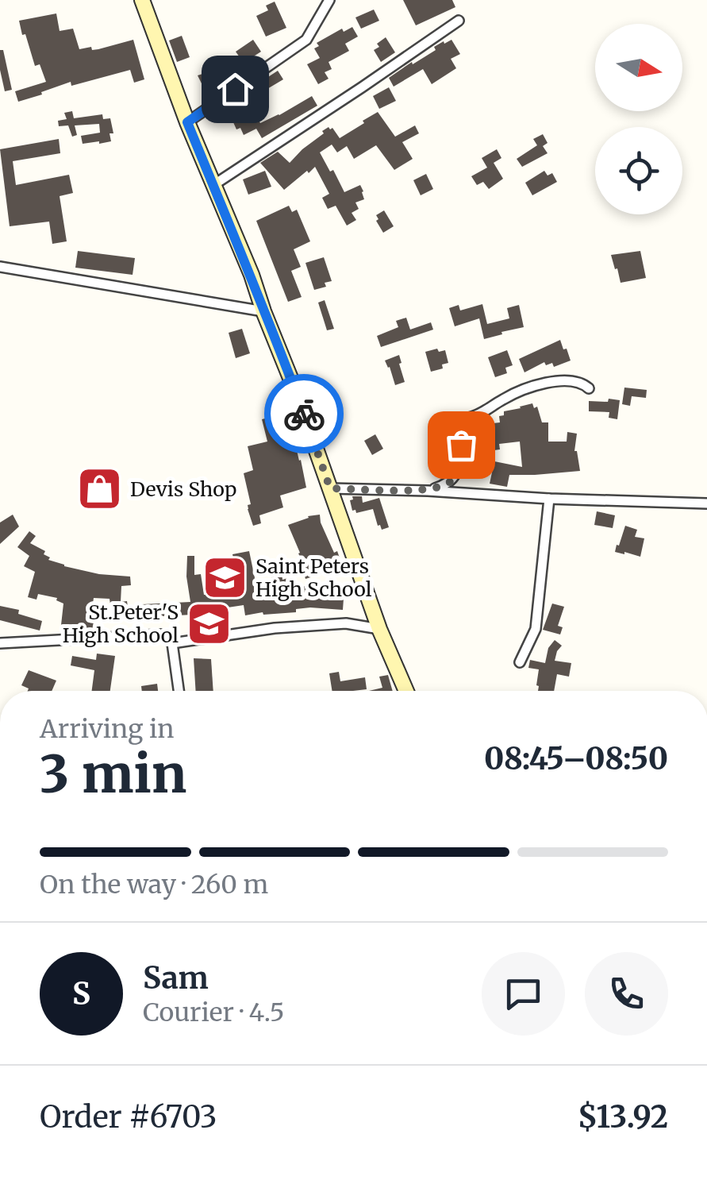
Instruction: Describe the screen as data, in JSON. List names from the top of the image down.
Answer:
{
  "places": {
    "shop": ["Devis Shop"],
    "school or university": ["Saint Peters High School", "St.Peter'S High School"]
  },
  "north": "right",
  "page": {
    "heading": ["3 min", "Arriving in", "08:45–08:50"],
    "panel": [
      "Sam",
      "Courier · 4.5",
      "Order #6703",
      "$13.92"
    ],
    "bar": "On the way · 260 m",
    "round": "S"
  }
}
